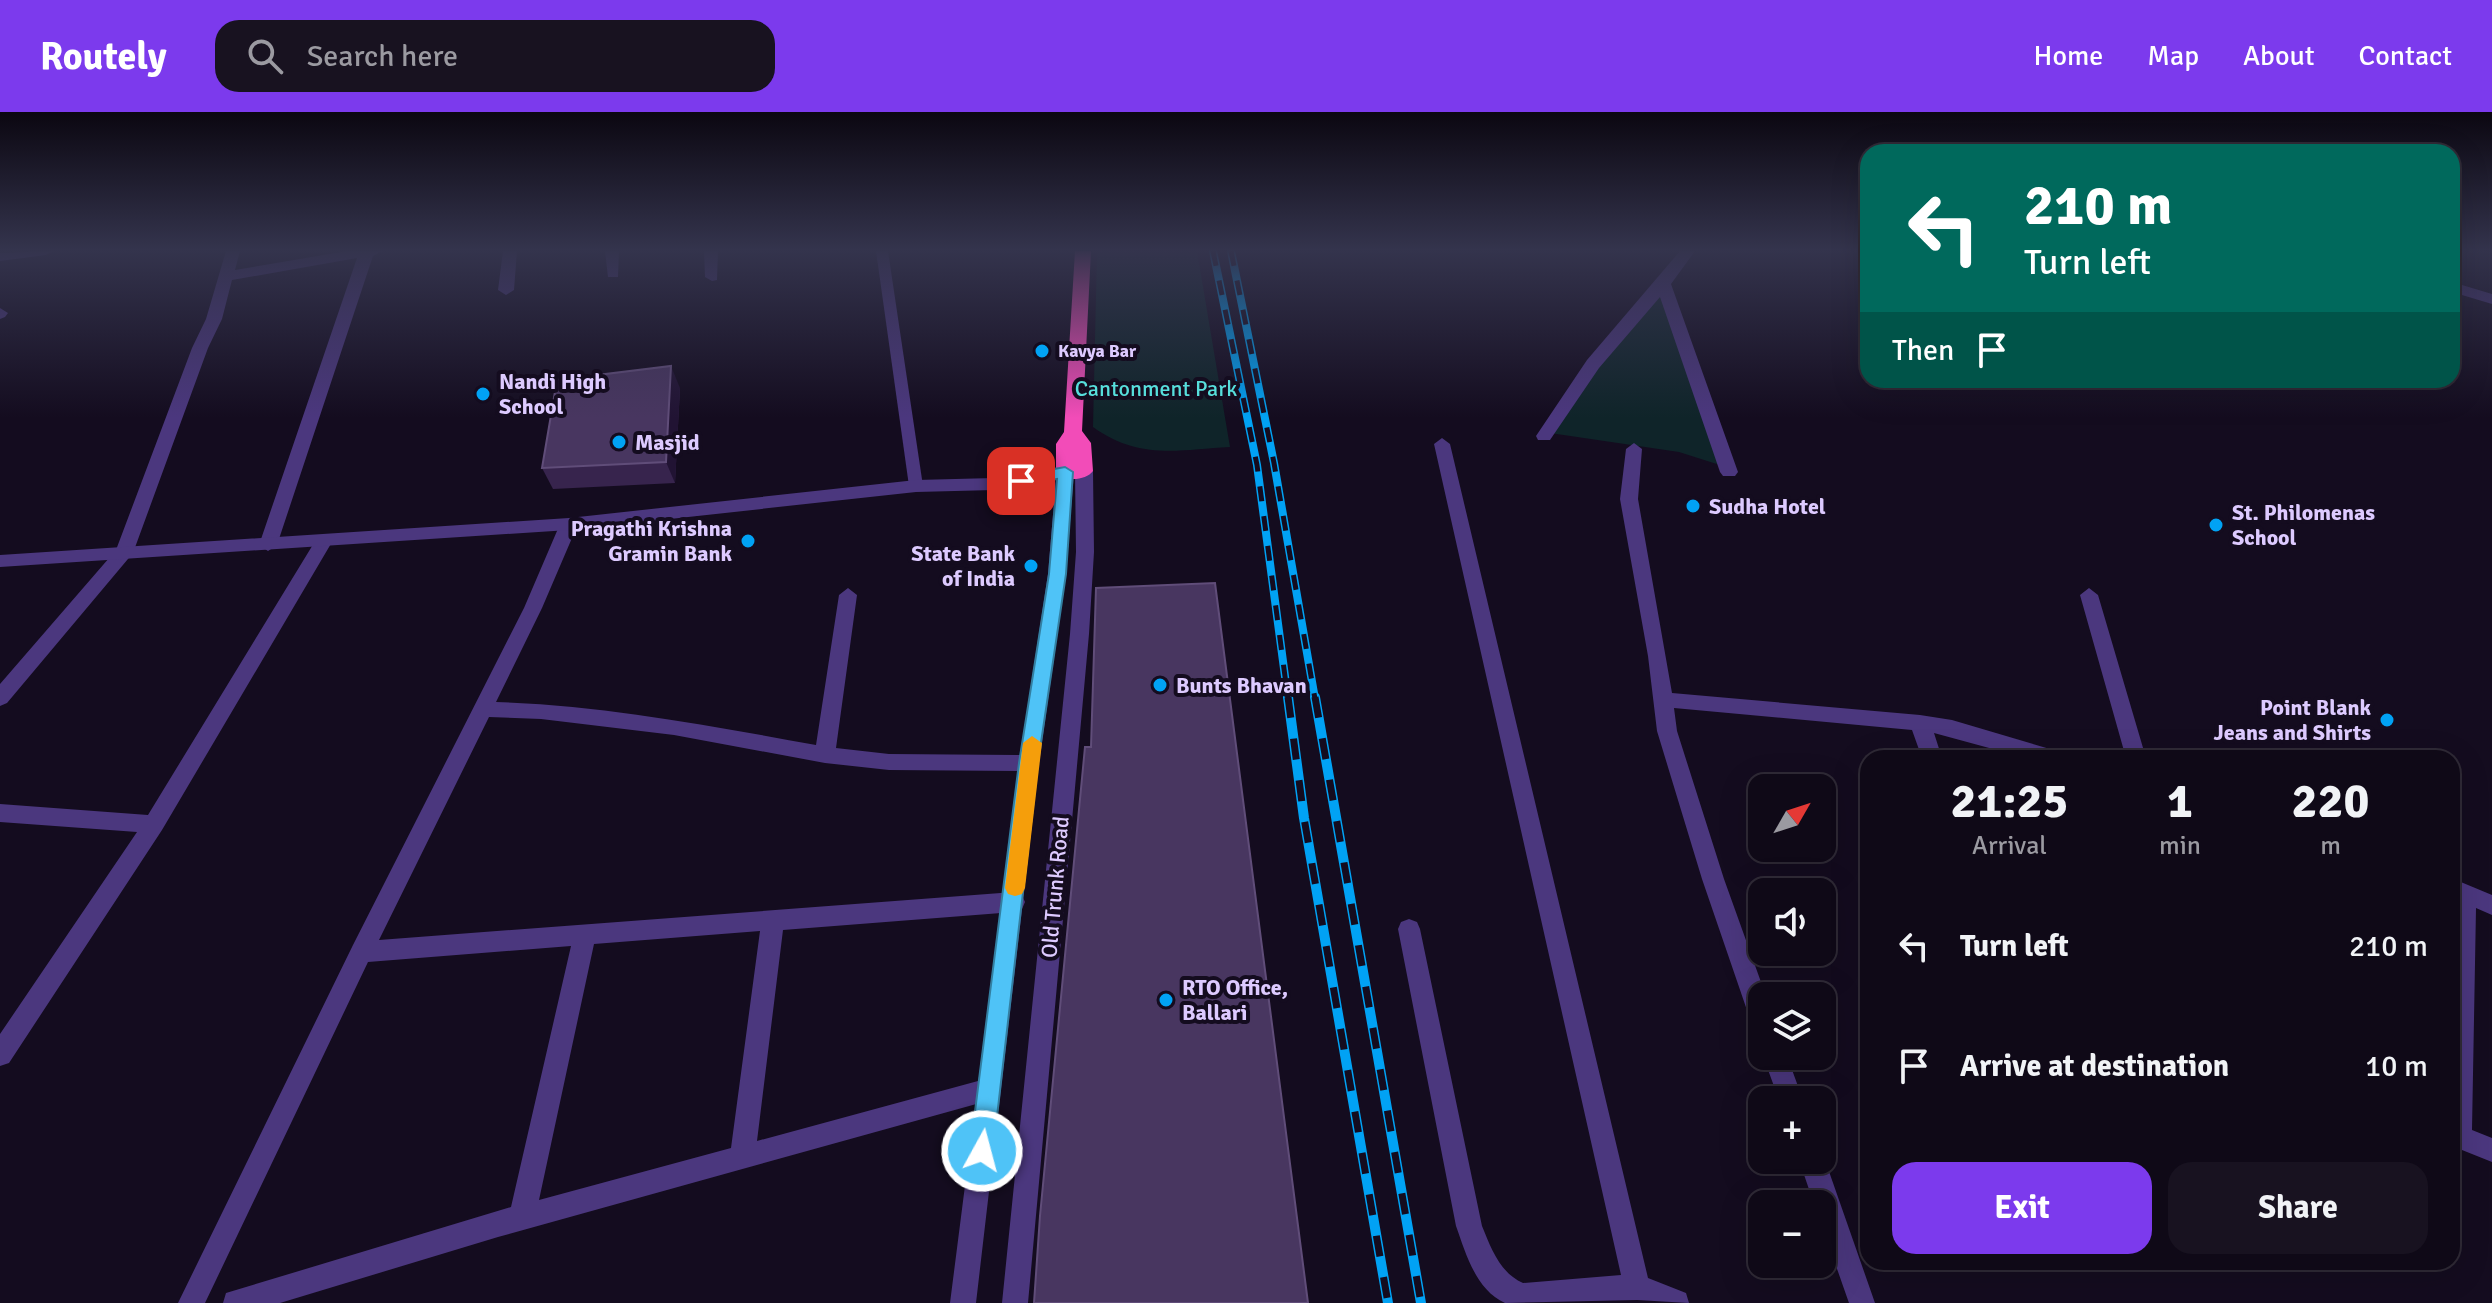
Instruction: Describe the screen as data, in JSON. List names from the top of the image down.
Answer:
{
  "streets": {
    "street": ["Old Trunk Road"]
  },
  "parks": ["Cantonment Park"],
  "places": [
    "Kavya Bar",
    "Nandi High School",
    "Masjid",
    "Sudha Hotel",
    "St. Philomenas School",
    "Pragathi Krishna Gramin Bank",
    "State Bank of India",
    "Bunts Bhavan",
    "Point Blank Jeans and Shirts",
    "RTO Office, Ballari"
  ],
  "north": "top right",
  "page": {
    "header": "Routely",
    "search": "Search here",
    "nav": [
      "Home",
      "Map",
      "About",
      "Contact"
    ],
    "turn": ["210 m", "Turn left"],
    "then": "Then",
    "eta": [
      "21:25",
      "Arrival",
      "1",
      "min",
      "220",
      "m"
    ],
    "map_buttons": ["+", "−"],
    "list": [
      {
        "name": "Turn left",
        "value": "210 m"
      },
      {
        "name": "Arrive at destination",
        "value": "10 m"
      }
    ],
    "buttons": ["Exit", "Share"]
  }
}
